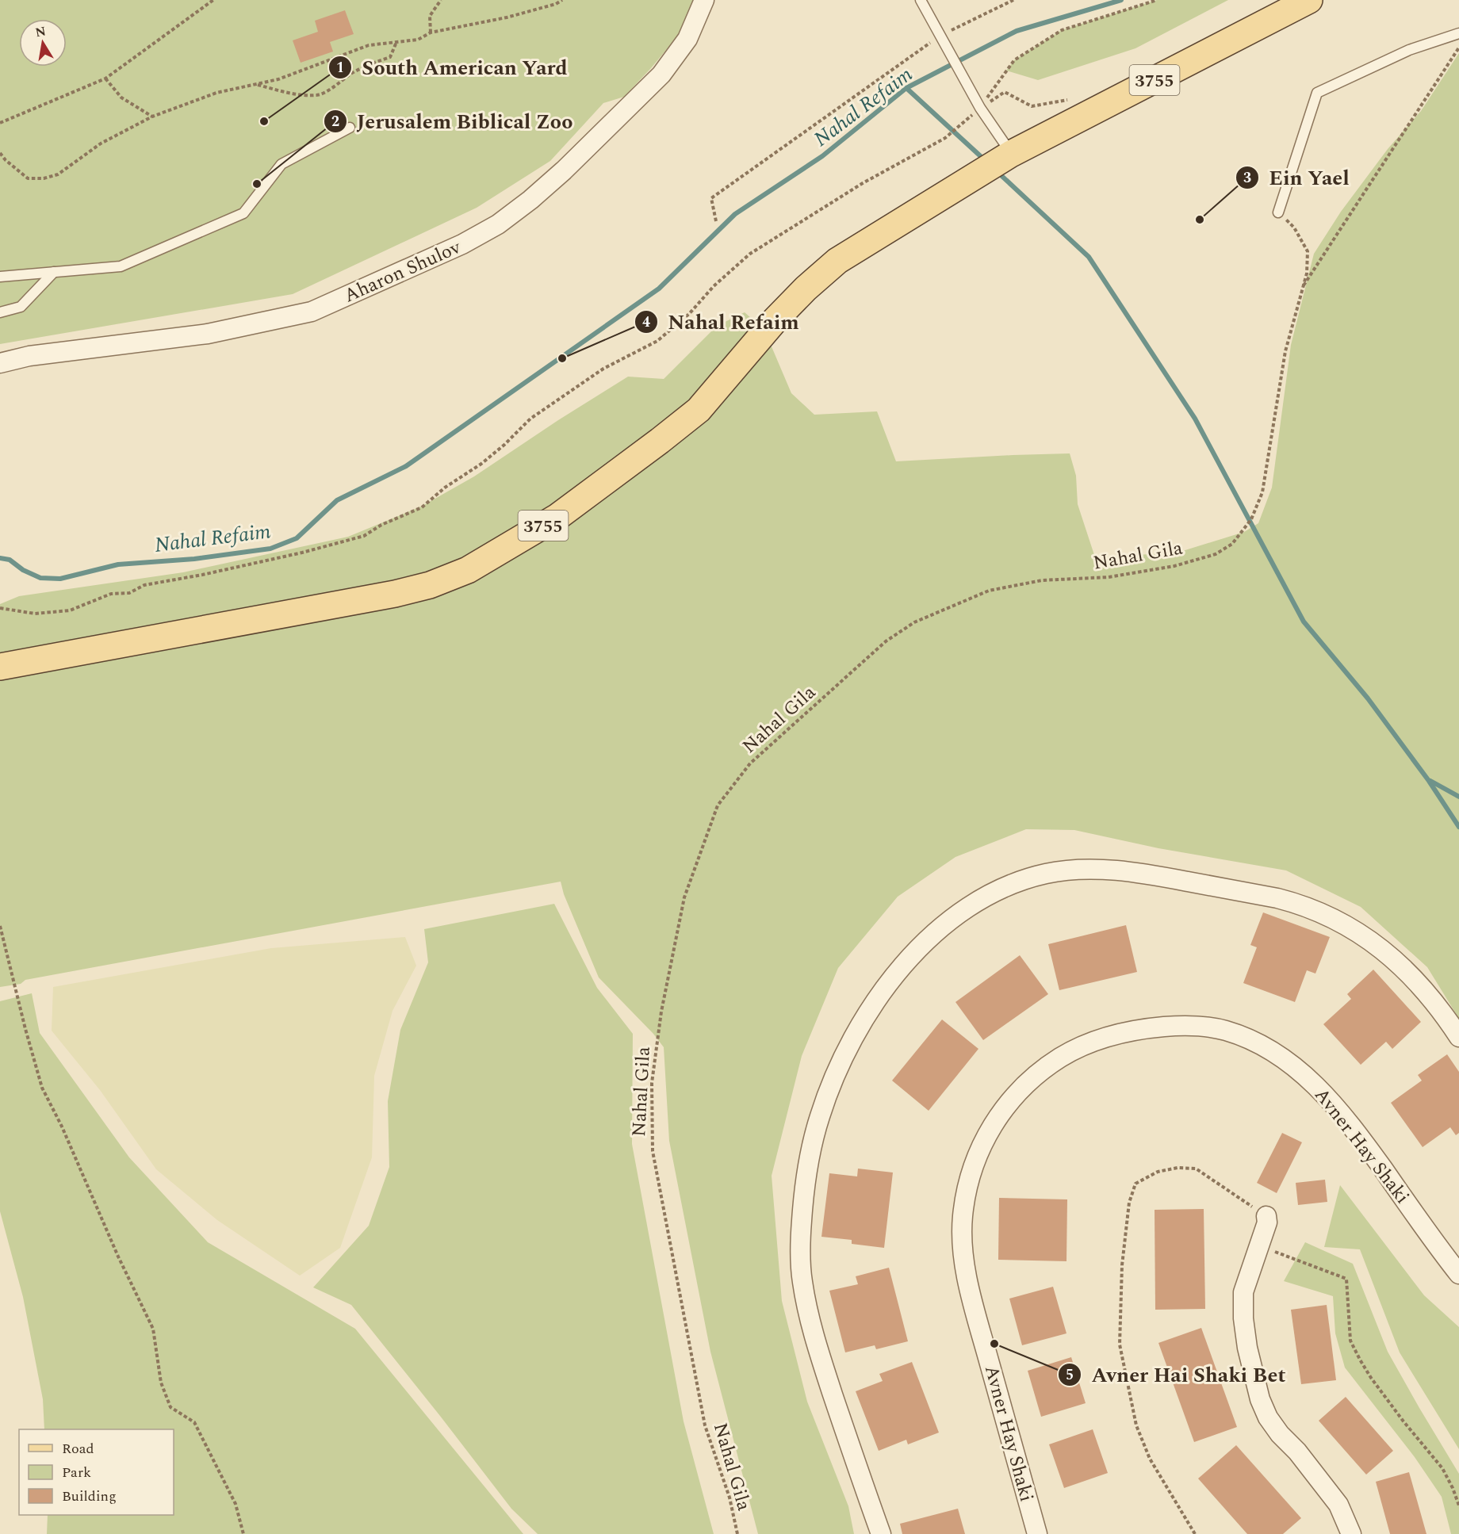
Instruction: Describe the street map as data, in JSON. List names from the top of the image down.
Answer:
{
  "streets": {
    "main road": ["3755"],
    "street": ["Aharon Shulov", "Avner Hay Shaki"],
    "path": ["Nahal Gila"]
  },
  "water": ["Nahal Refaim"],
  "places": [
    "South American Yard",
    "Jerusalem Biblical Zoo",
    "Ein Yael",
    "Nahal Refaim",
    "Avner Hai Shaki Bet"
  ],
  "legend": ["Road", "Park", "Building"],
  "north": "top"
}
